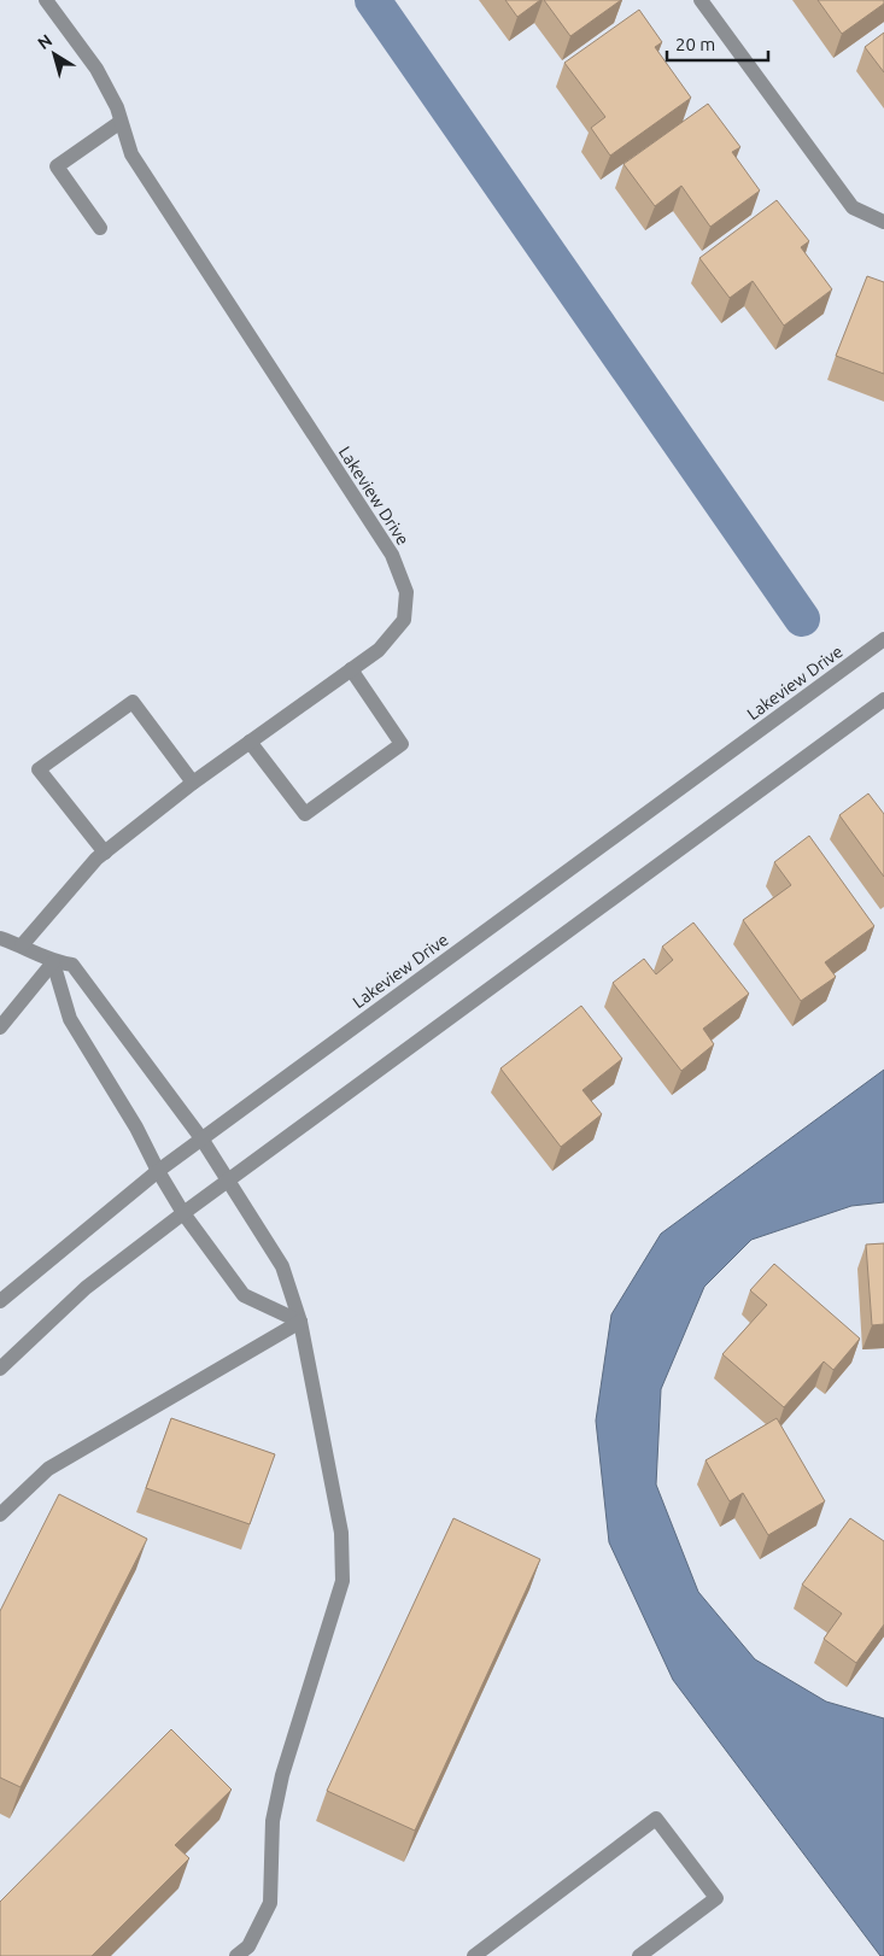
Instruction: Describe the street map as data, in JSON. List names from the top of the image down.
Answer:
{
  "streets": {
    "street": ["Lakeview Drive"]
  },
  "scale_bar": "20 m",
  "north": "top left"
}
